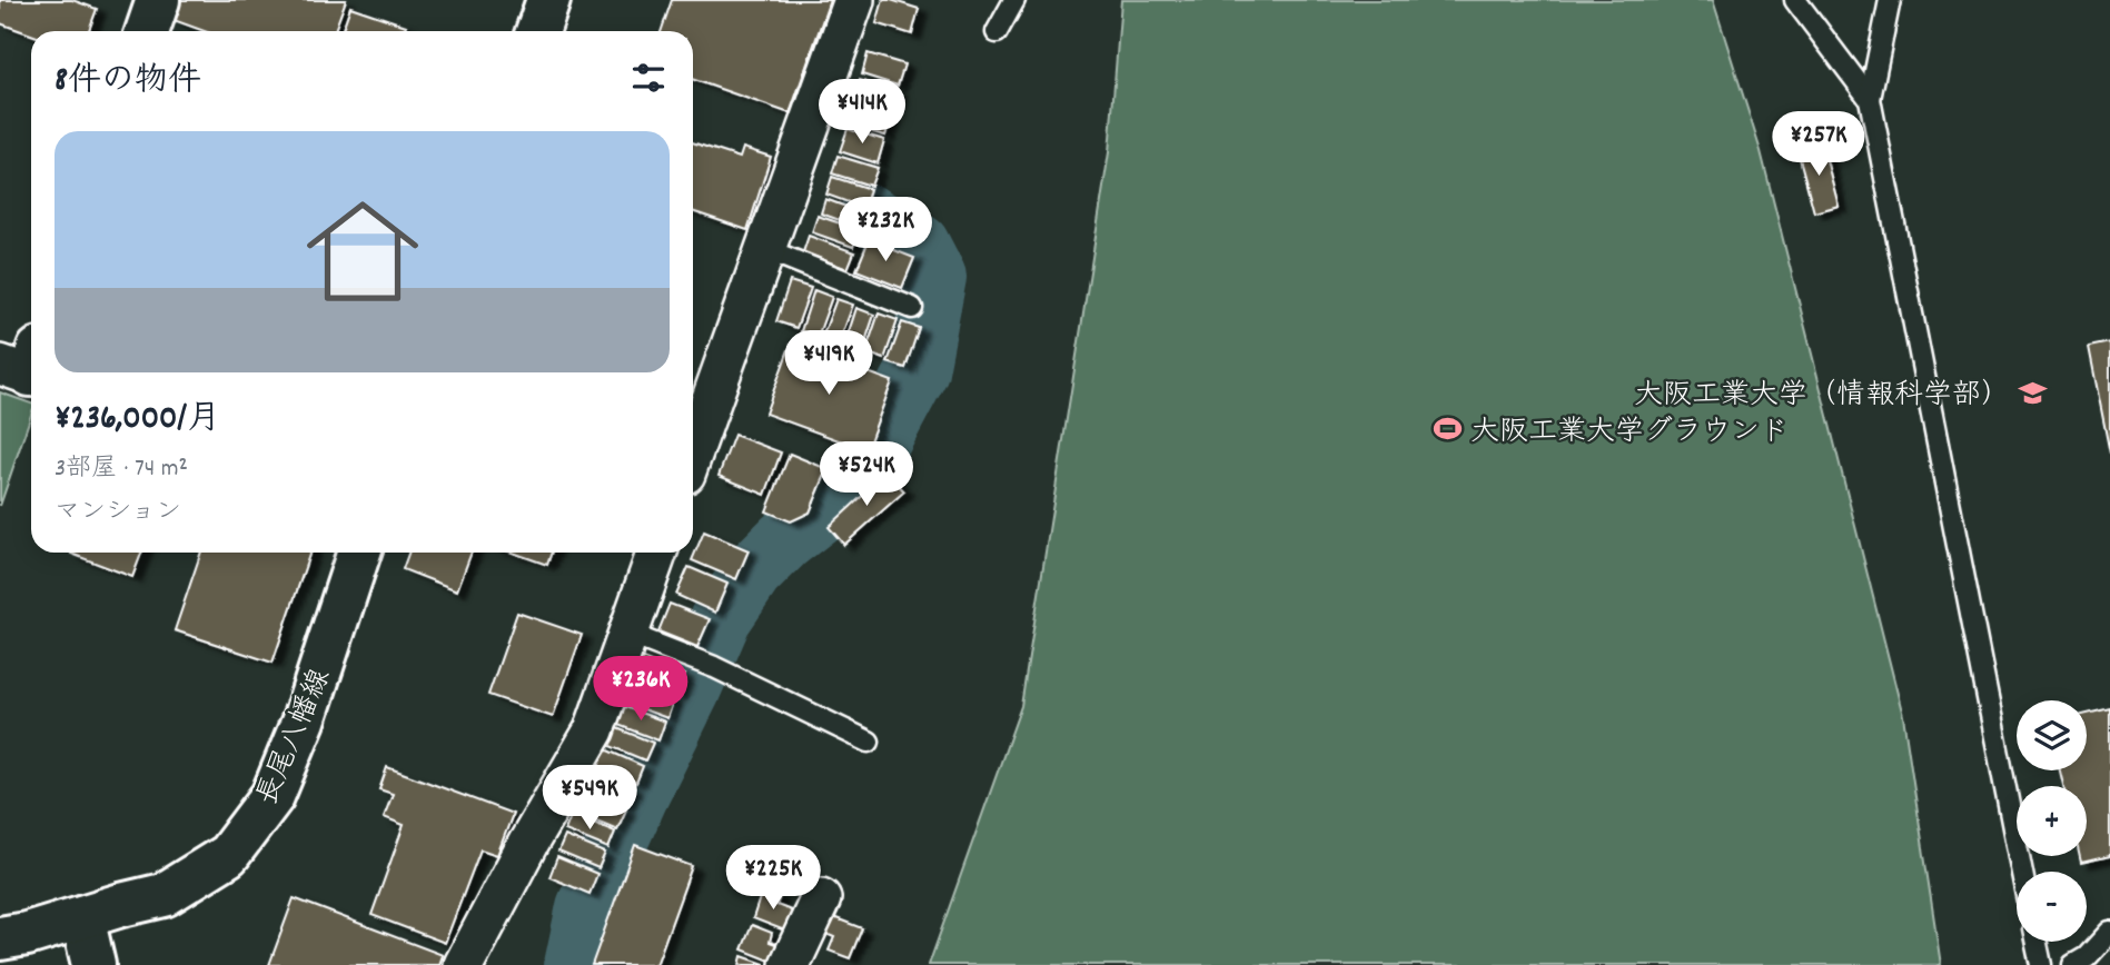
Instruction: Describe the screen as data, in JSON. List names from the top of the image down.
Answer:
{
  "streets": {
    "main road": ["長尾八幡線"]
  },
  "places": {
    "school or university": ["大阪工業大学（情報科学部）"],
    "sports": ["大阪工業大学グラウンド"]
  },
  "page": {
    "heading": "8件の物件",
    "price": [
      "¥414K",
      "¥257K",
      "¥232K",
      "¥419K",
      "¥524K",
      "¥236K",
      "¥549K",
      "¥225K"
    ],
    "list": [
      {
        "name": "¥236,000/月",
        "note": "3部屋 · 74 m² · マンション"
      }
    ],
    "map_buttons": ["+", "−"]
  }
}
